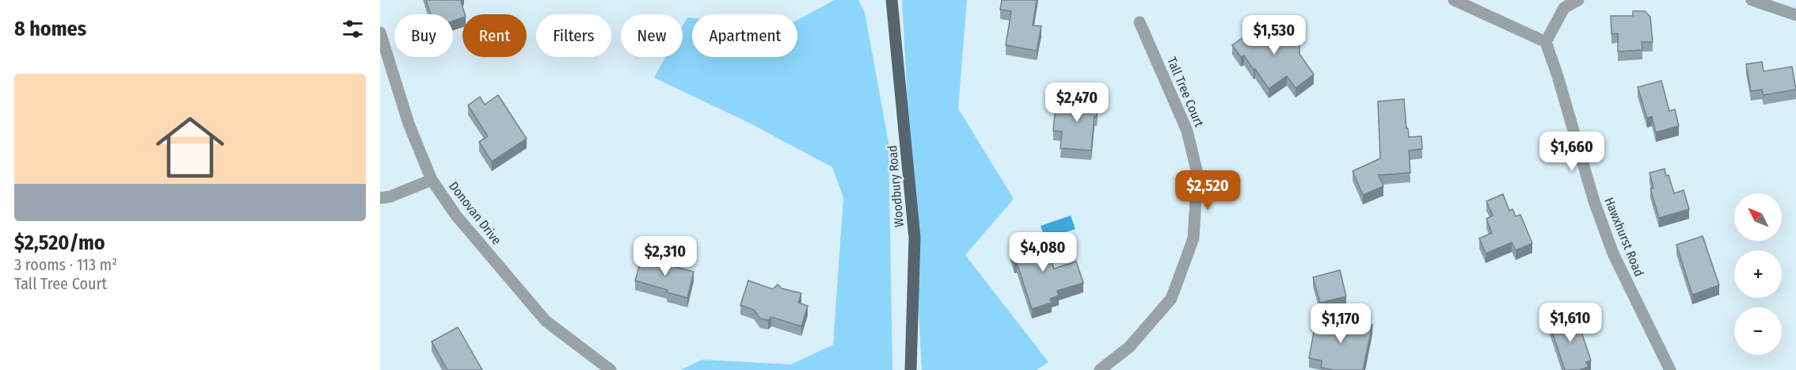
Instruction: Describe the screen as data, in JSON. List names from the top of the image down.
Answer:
{
  "streets": {
    "main road": ["Woodbury Road"],
    "street": ["Tall Tree Court", "Donovan Drive", "Hawxhurst Road"]
  },
  "north": "top left",
  "page": {
    "heading": "8 homes",
    "chip": [
      "Buy",
      "Rent",
      "Filters",
      "New",
      "Apartment"
    ],
    "price": [
      "$1,530",
      "$2,470",
      "$1,660",
      "$2,520",
      "$4,080",
      "$2,310",
      "$1,610",
      "$1,170"
    ],
    "list": [
      {
        "name": "$2,520/mo",
        "note": "3 rooms · 113 m² · Tall Tree Court"
      }
    ],
    "map_buttons": ["+", "−"]
  }
}
